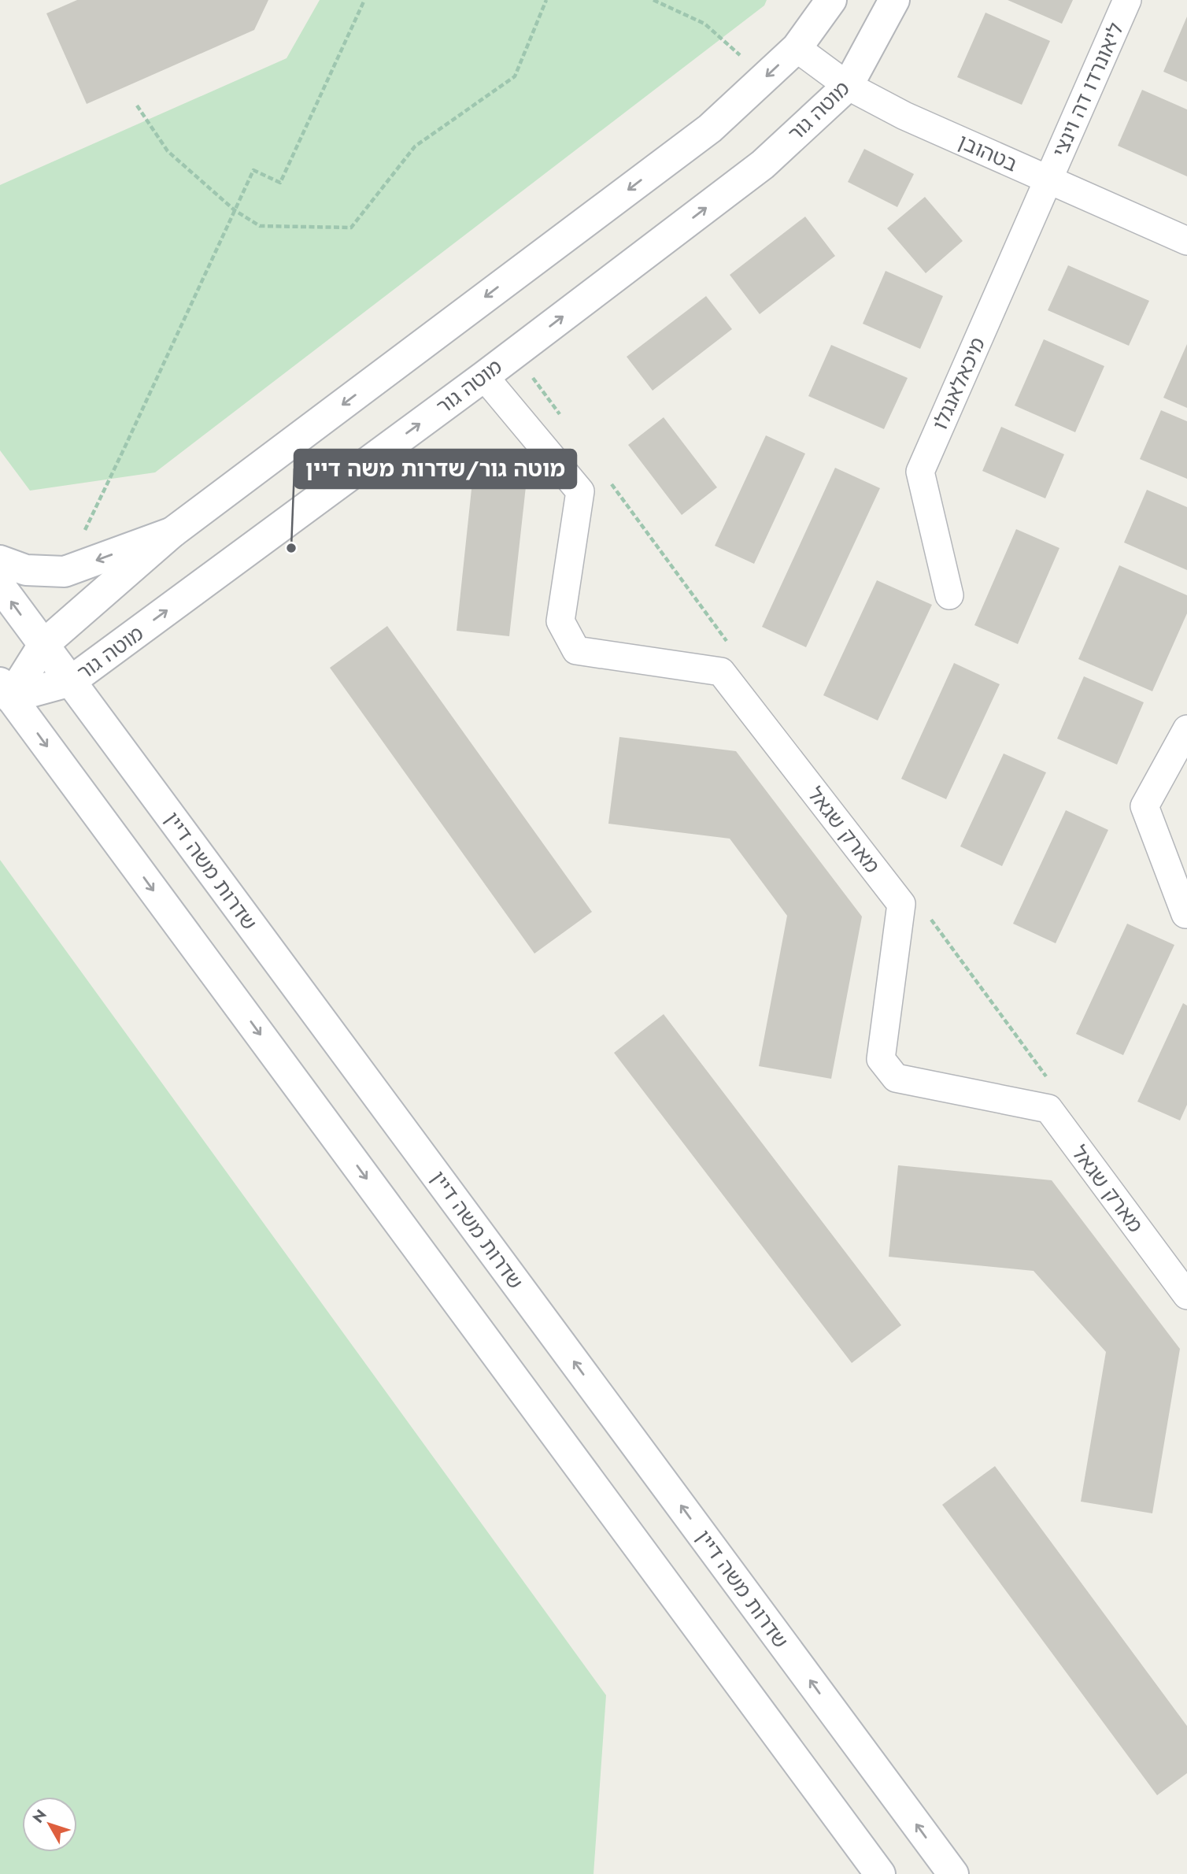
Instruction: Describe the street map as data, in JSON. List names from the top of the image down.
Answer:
{
  "streets": {
    "main road": ["מוטה גור", "שדרות משה דיין"],
    "street": [
      "ליאונרדו דה וינצי",
      "בטהובן",
      "מיכאלאנגלו",
      "מארק שגאל"
    ]
  },
  "crossings": [
    ["ליאונרדו דה וינצי", "בטהובן"],
    ["ליאונרדו דה וינצי", "מיכאלאנגלו"],
    ["מוטה גור", "בטהובן"],
    ["מוטה גור", "מארק שגאל"],
    ["מוטה גור", "שדרות משה דיין"],
    ["בטהובן", "מיכאלאנגלו"]
  ],
  "places": ["מוטה גור/שדרות משה דיין"],
  "north": "top left"
}
